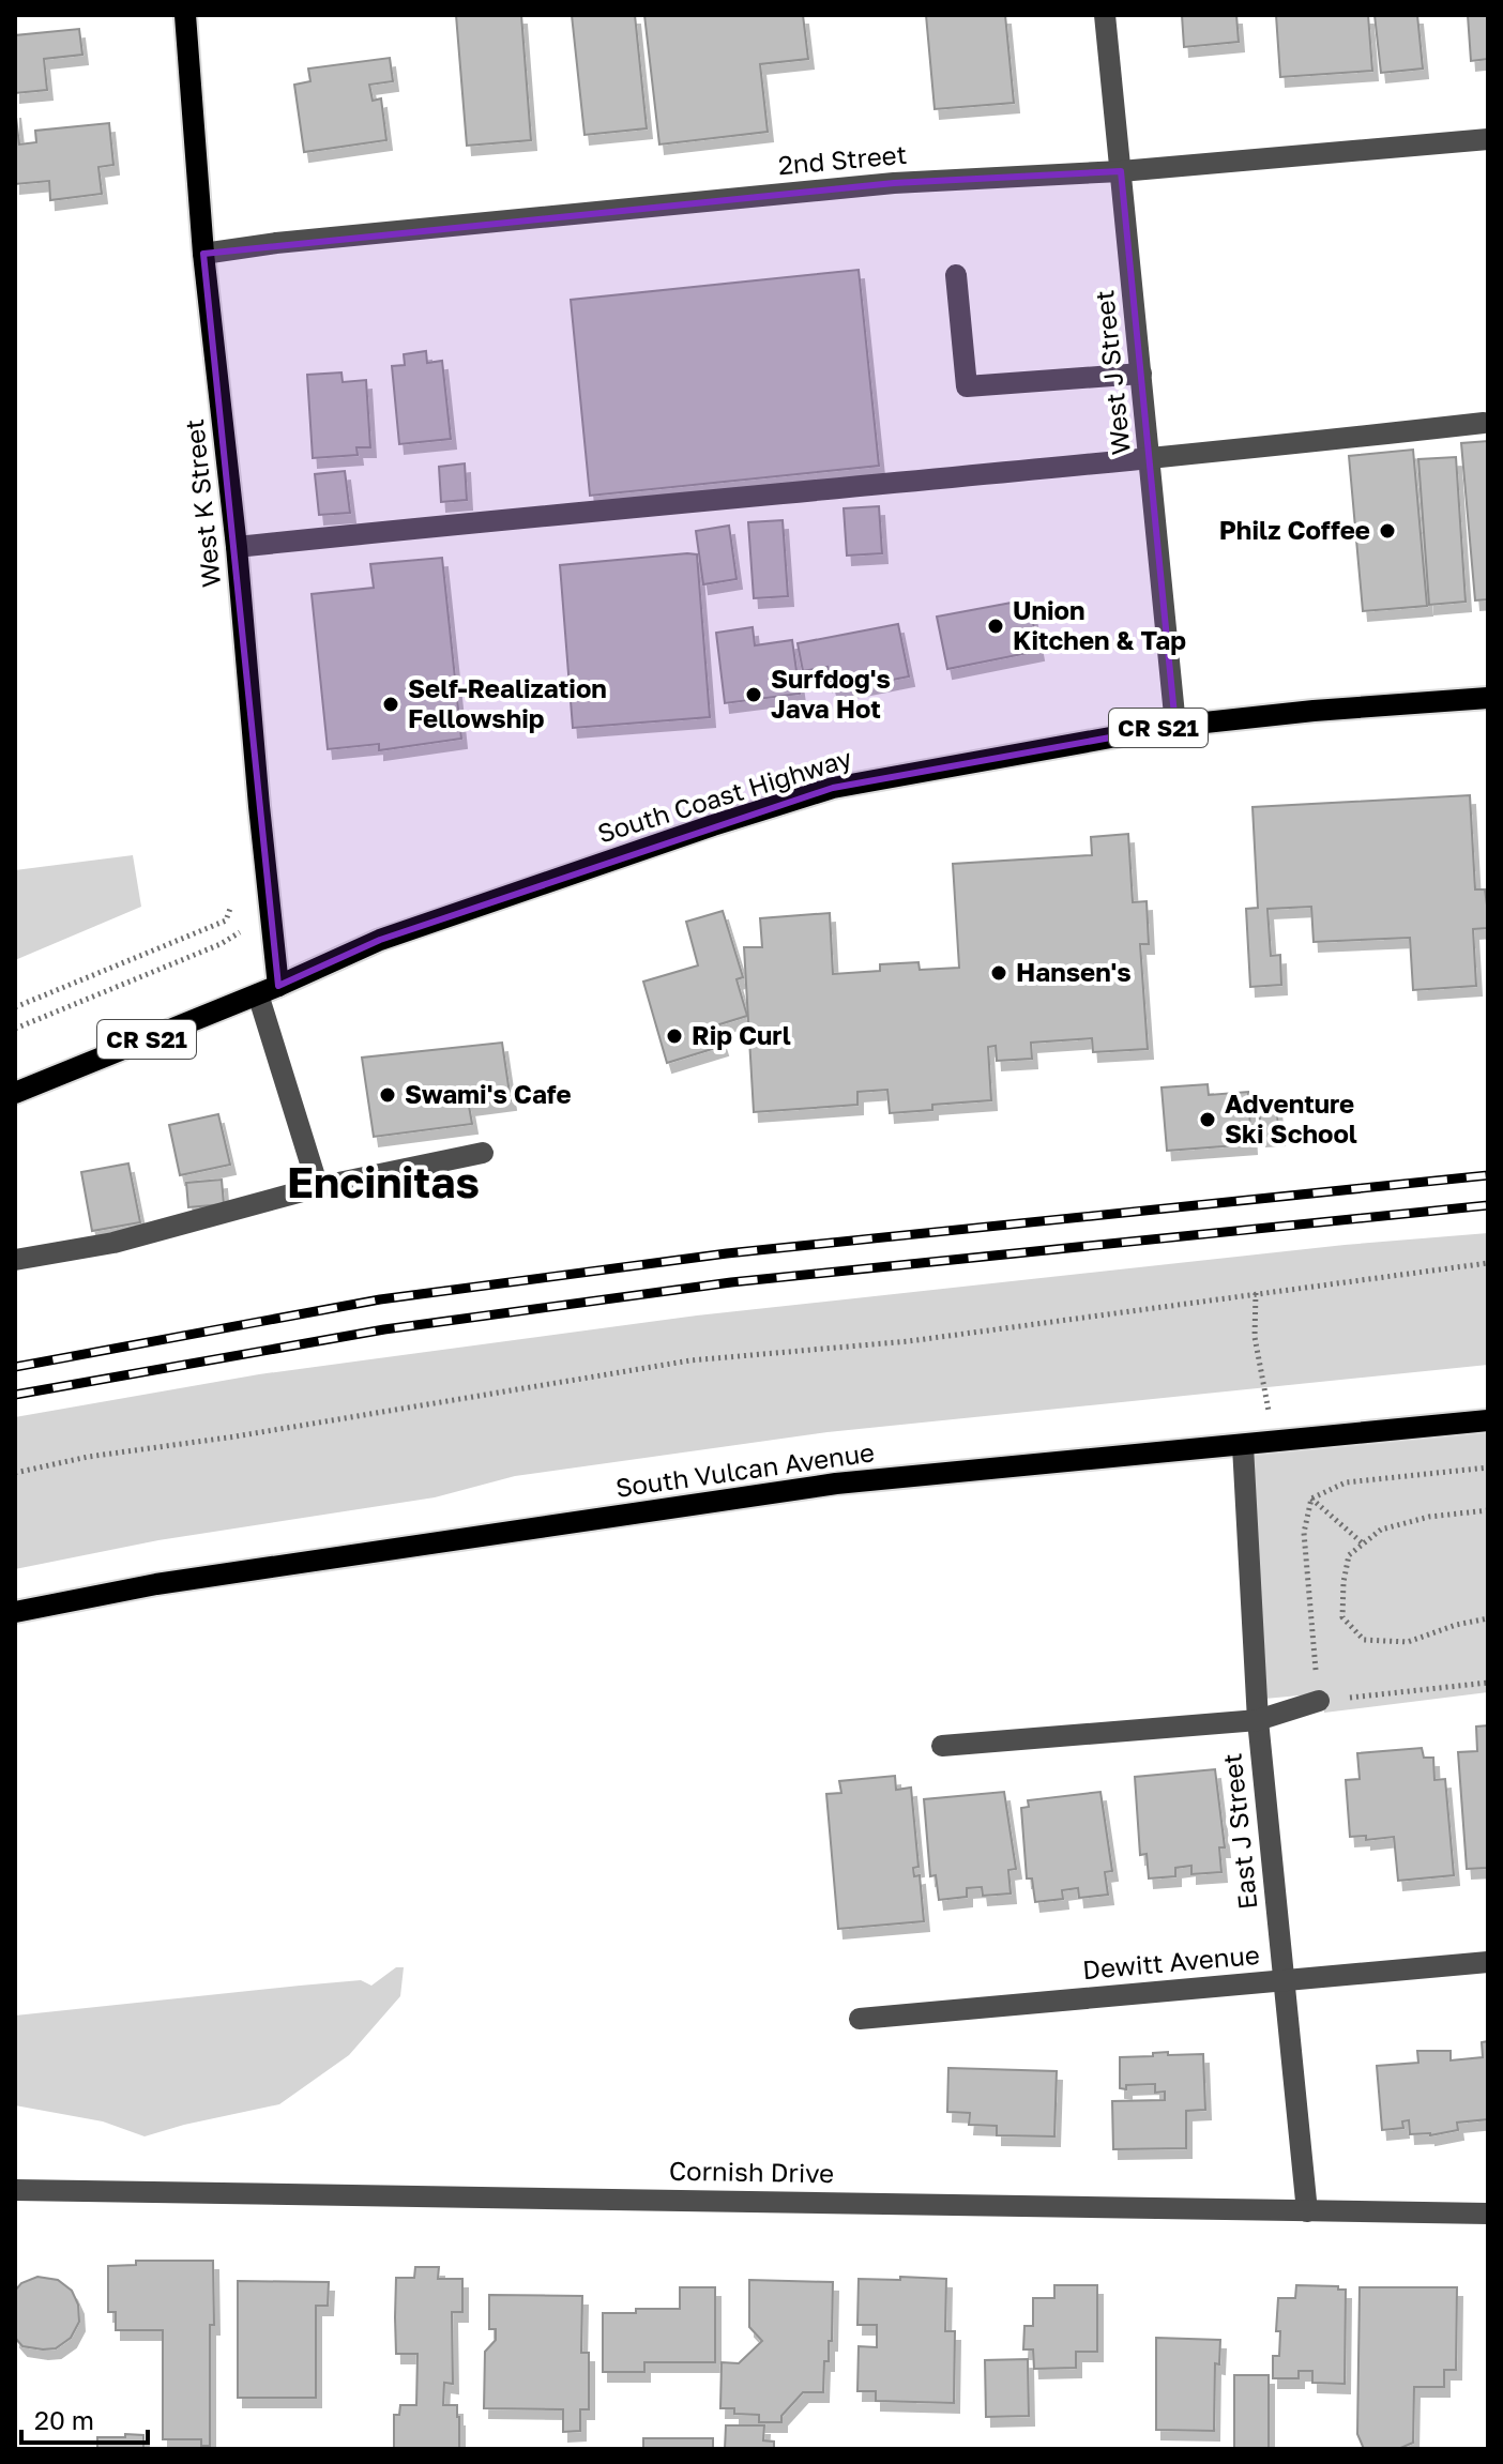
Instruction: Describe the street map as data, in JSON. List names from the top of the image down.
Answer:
{
  "streets": {
    "main road": [
      "West K Street",
      "CR S21",
      "South Coast Highway",
      "South Vulcan Avenue"
    ],
    "street": [
      "2nd Street",
      "West J Street",
      "East J Street",
      "Dewitt Avenue",
      "Cornish Drive"
    ]
  },
  "crossings": [
    ["2nd Street", "West J Street"],
    ["2nd Street", "West K Street"],
    ["West J Street", "South Coast Highway"],
    ["West K Street", "South Coast Highway"],
    ["South Vulcan Avenue", "East J Street"],
    ["East J Street", "Dewitt Avenue"],
    ["East J Street", "Cornish Drive"]
  ],
  "districts": ["Encinitas"],
  "places": [
    "Philz Coffee",
    "Union Kitchen & Tap",
    "Surfdog's Java Hot",
    "Self-Realization Fellowship",
    "Hansen's",
    "Rip Curl",
    "Swami's Cafe",
    "Adventure Ski School"
  ],
  "scale_bar": "20 m"
}
